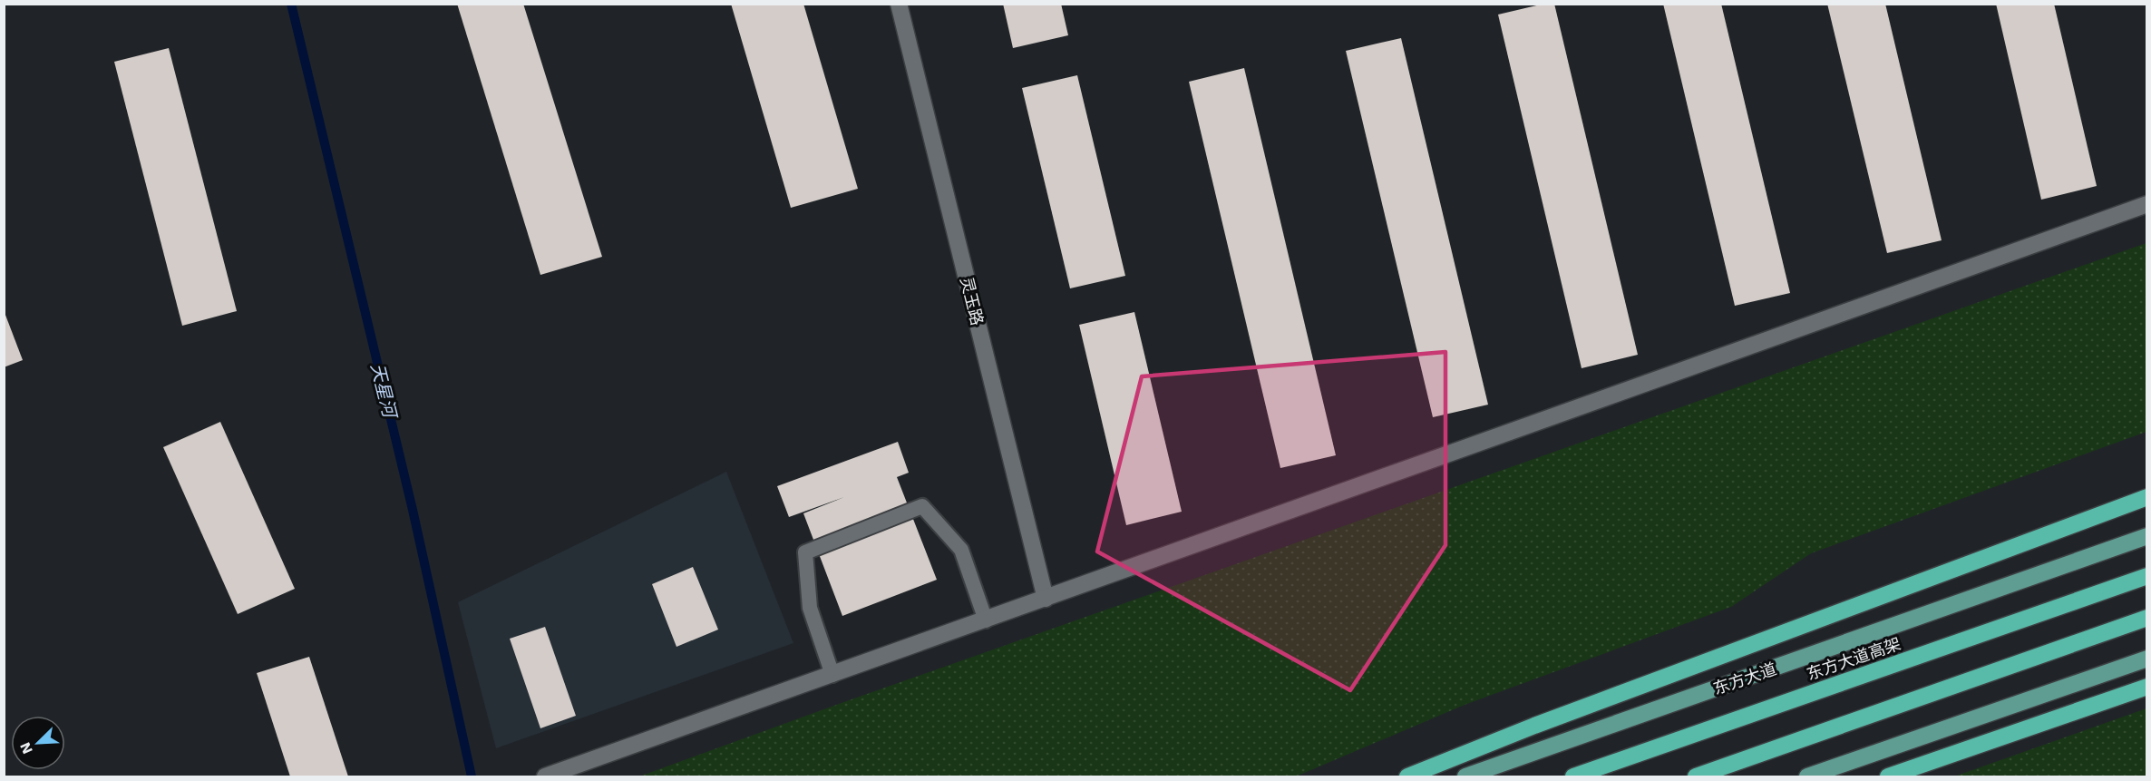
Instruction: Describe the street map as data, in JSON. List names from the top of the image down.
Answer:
{
  "streets": {
    "highway": ["东方大道高架"],
    "main road": ["东方大道"],
    "street": ["灵玉路"]
  },
  "water": ["天星河"],
  "north": "bottom left"
}
